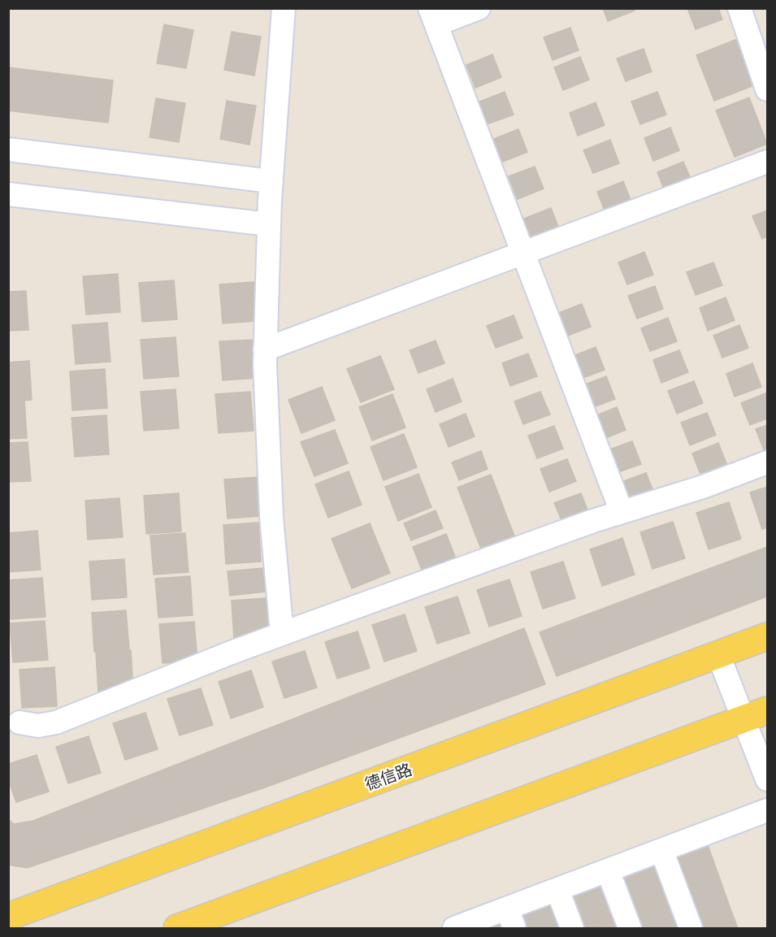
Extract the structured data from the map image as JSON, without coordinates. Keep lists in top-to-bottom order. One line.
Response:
{"streets":{"main road":["德信路"]}}
